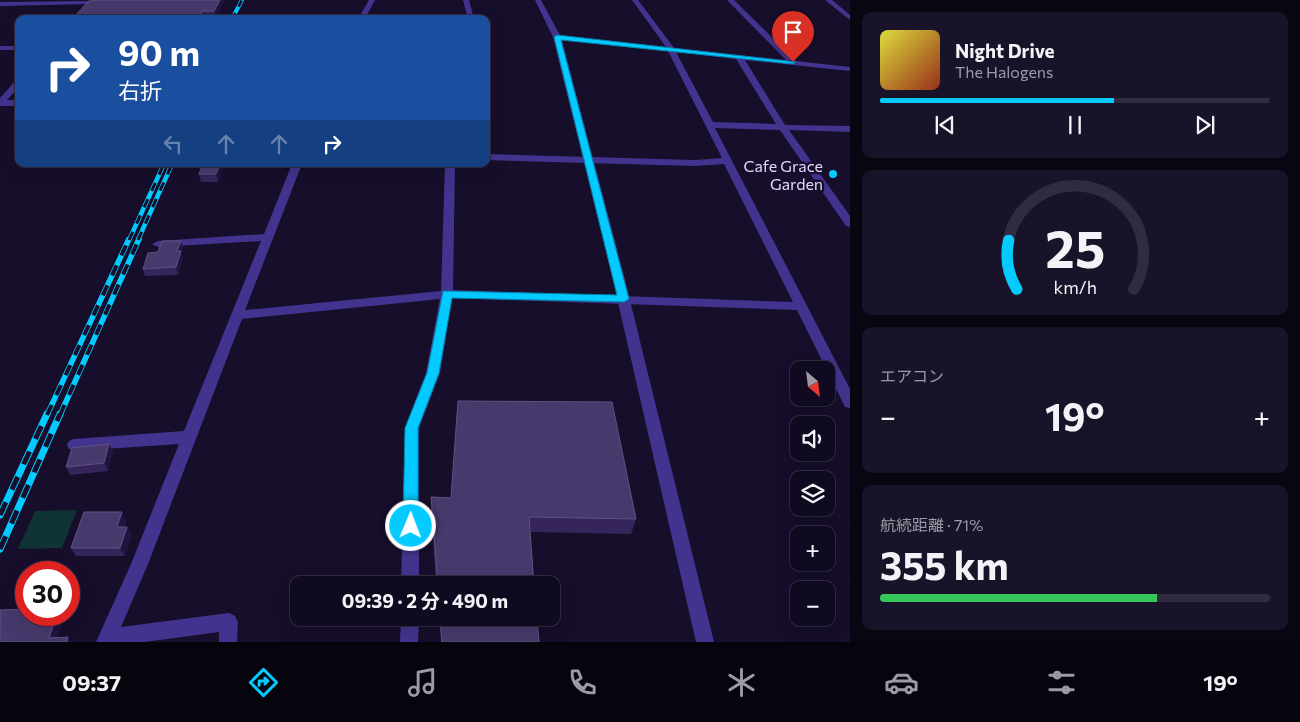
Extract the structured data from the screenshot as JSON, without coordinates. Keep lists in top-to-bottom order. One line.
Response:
{"places":["Cafe Grace Garden"],"north":"bottom right","page":{"turn":["90 m","右折"],"song":["Night Drive","The Halogens"],"tile":["エアコン",["航続距離 · 71%","355 km"]],"map_buttons":["+","−"],"heat":["−","19°","+"],"limit":"30","trip":"09:39 · 2 分 · 490 m","tabs":["09:37","19°"],"gauge":["25","km/h"]}}
